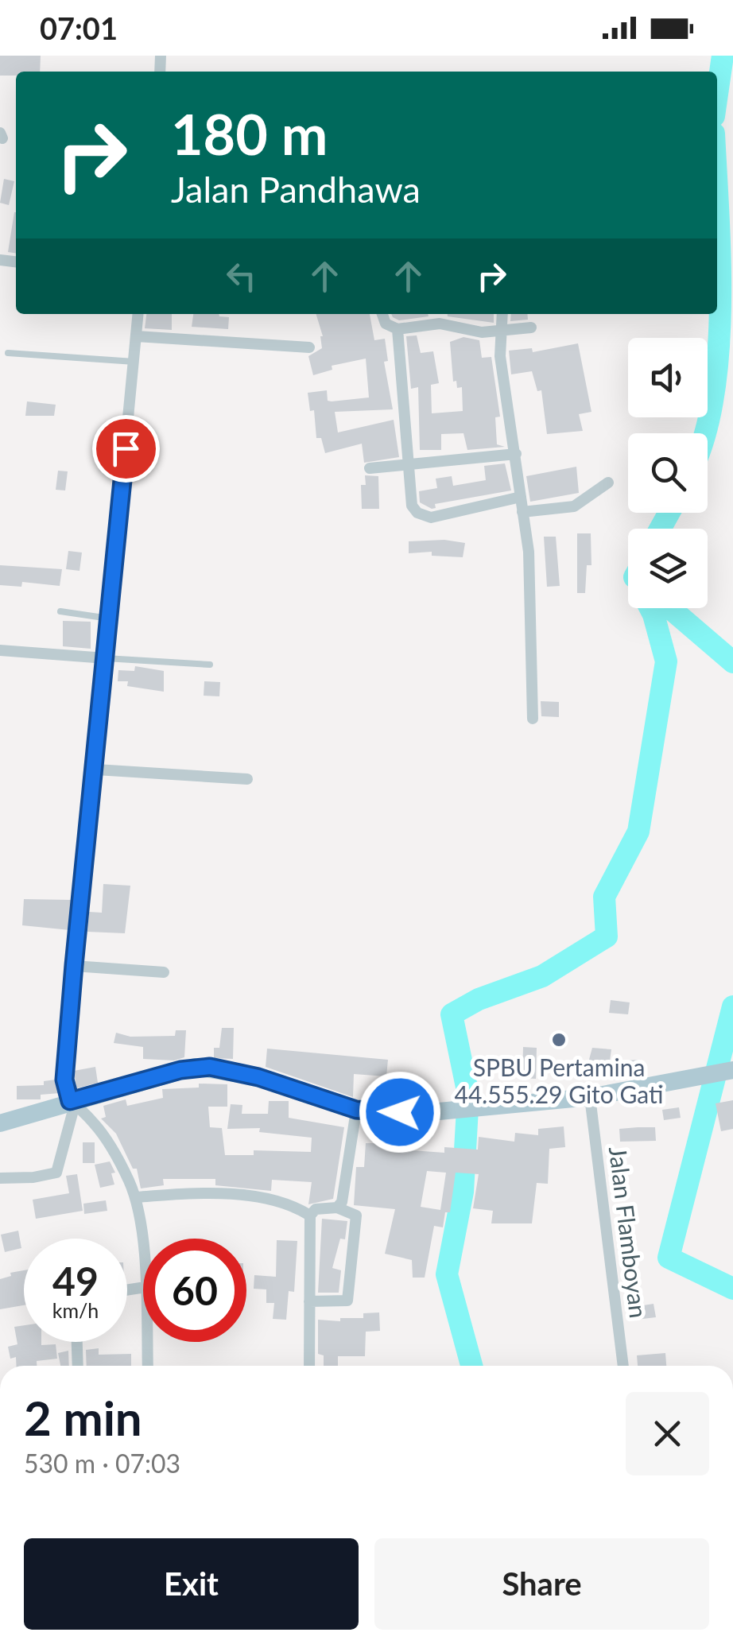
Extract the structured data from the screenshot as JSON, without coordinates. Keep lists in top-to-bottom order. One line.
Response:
{"streets":{"street":["Jalan Flamboyan"]},"places":["SPBU Pertamina 44.555.29 Gito Gati"],"page":{"status":"07:01","turn":["180 m","Jalan Pandhawa"],"speed":"49 km/h","limit":"60","heading":["2 min","530 m · 07:03"],"buttons":["Exit","Share"]}}
